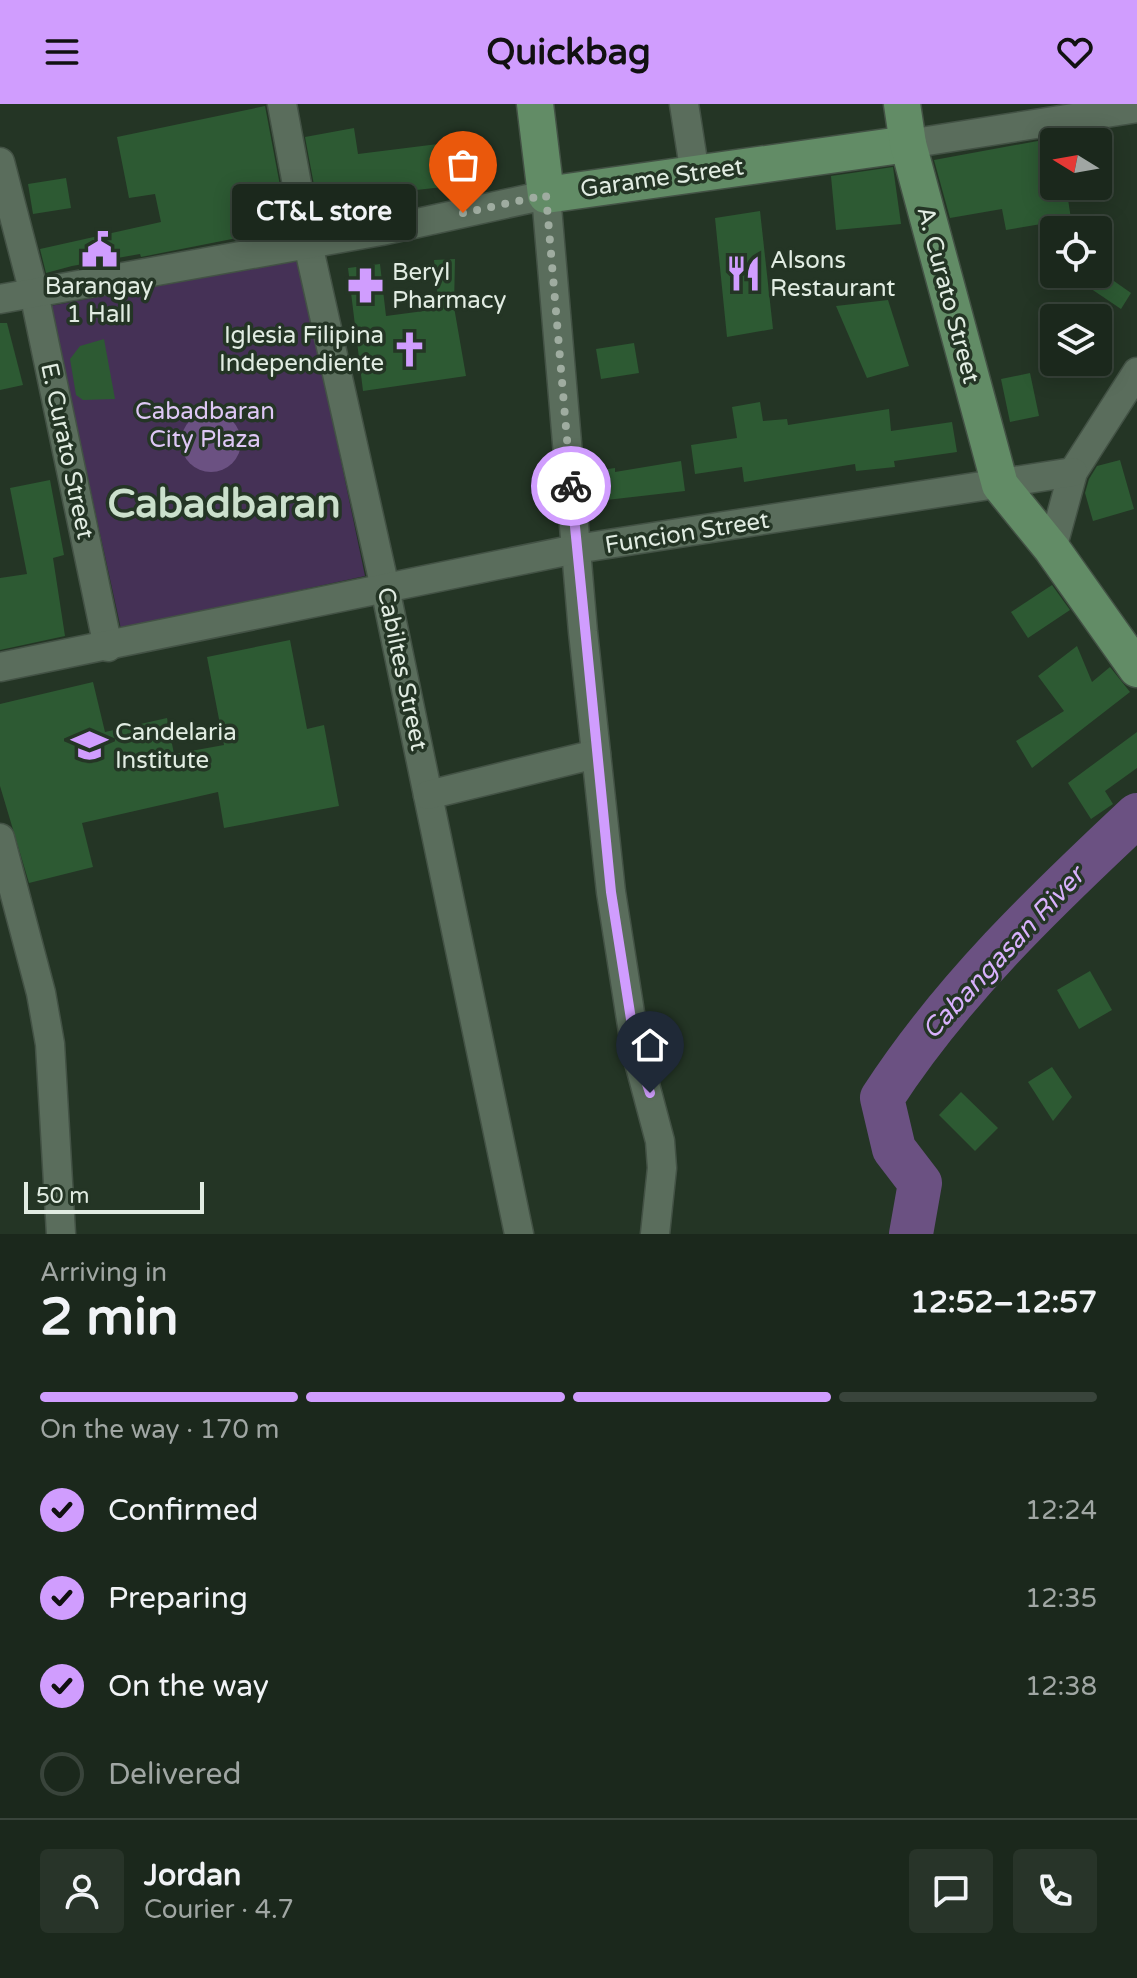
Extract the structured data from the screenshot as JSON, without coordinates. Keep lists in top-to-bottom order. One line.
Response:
{"streets":{"main road":["Garame Street","A. Curato Street"],"street":["E. Curato Street","Funcion Street","Cabiltes Street"]},"crossings":[["Garame Street","A. Curato Street"],["Garame Street","E. Curato Street"],["Garame Street","Cabiltes Street"],["A. Curato Street","Funcion Street"],["E. Curato Street","Funcion Street"],["Funcion Street","Cabiltes Street"]],"districts":["Cabadbaran"],"water":["Cabangasan River"],"parks":["Cabadbaran City Plaza"],"places":{"other":["CT&L store"],"public building":["Barangay 1 Hall"],"restaurant":["Alsons Restaurant"],"pharmacy":["Beryl Pharmacy"],"church":["Iglesia Filipina Independiente"],"school or university":["Candelaria Institute"]},"scale_bar":"50 m","north":"left","page":{"header":"Quickbag","bubble":"CT&L store","scale":"50 m","heading":["2 min","Arriving in","12:52–12:57"],"panel":["Jordan","Courier · 4.7"],"bar":"On the way · 170 m","list":[["Confirmed","12:24"],["Preparing","12:35"],["On the way","12:38"],"Delivered"]}}
